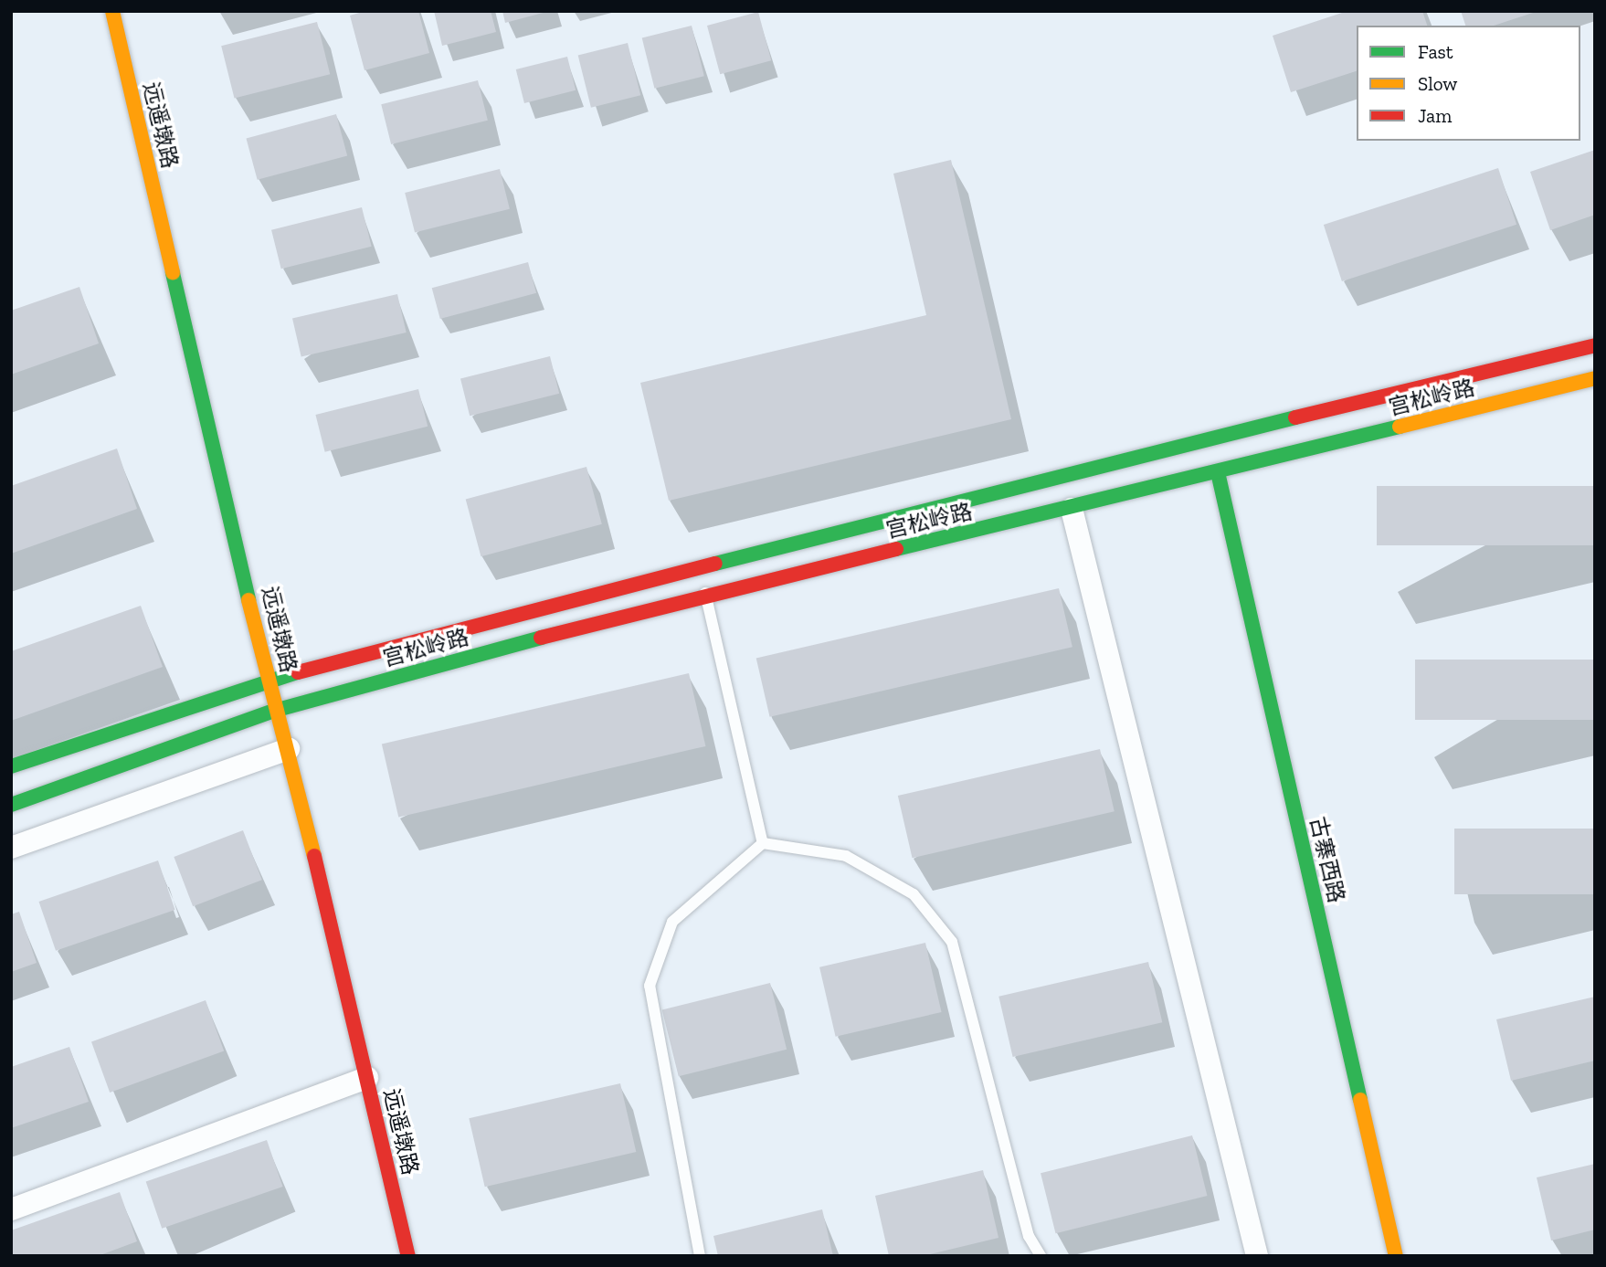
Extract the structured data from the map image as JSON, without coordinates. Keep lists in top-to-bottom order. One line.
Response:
{"streets":{"main road":["远遥墩路","宫松岭路","古寨西路"]},"crossings":[["远遥墩路","宫松岭路"],["宫松岭路","古寨西路"]],"legend":["Fast","Slow","Jam"]}
